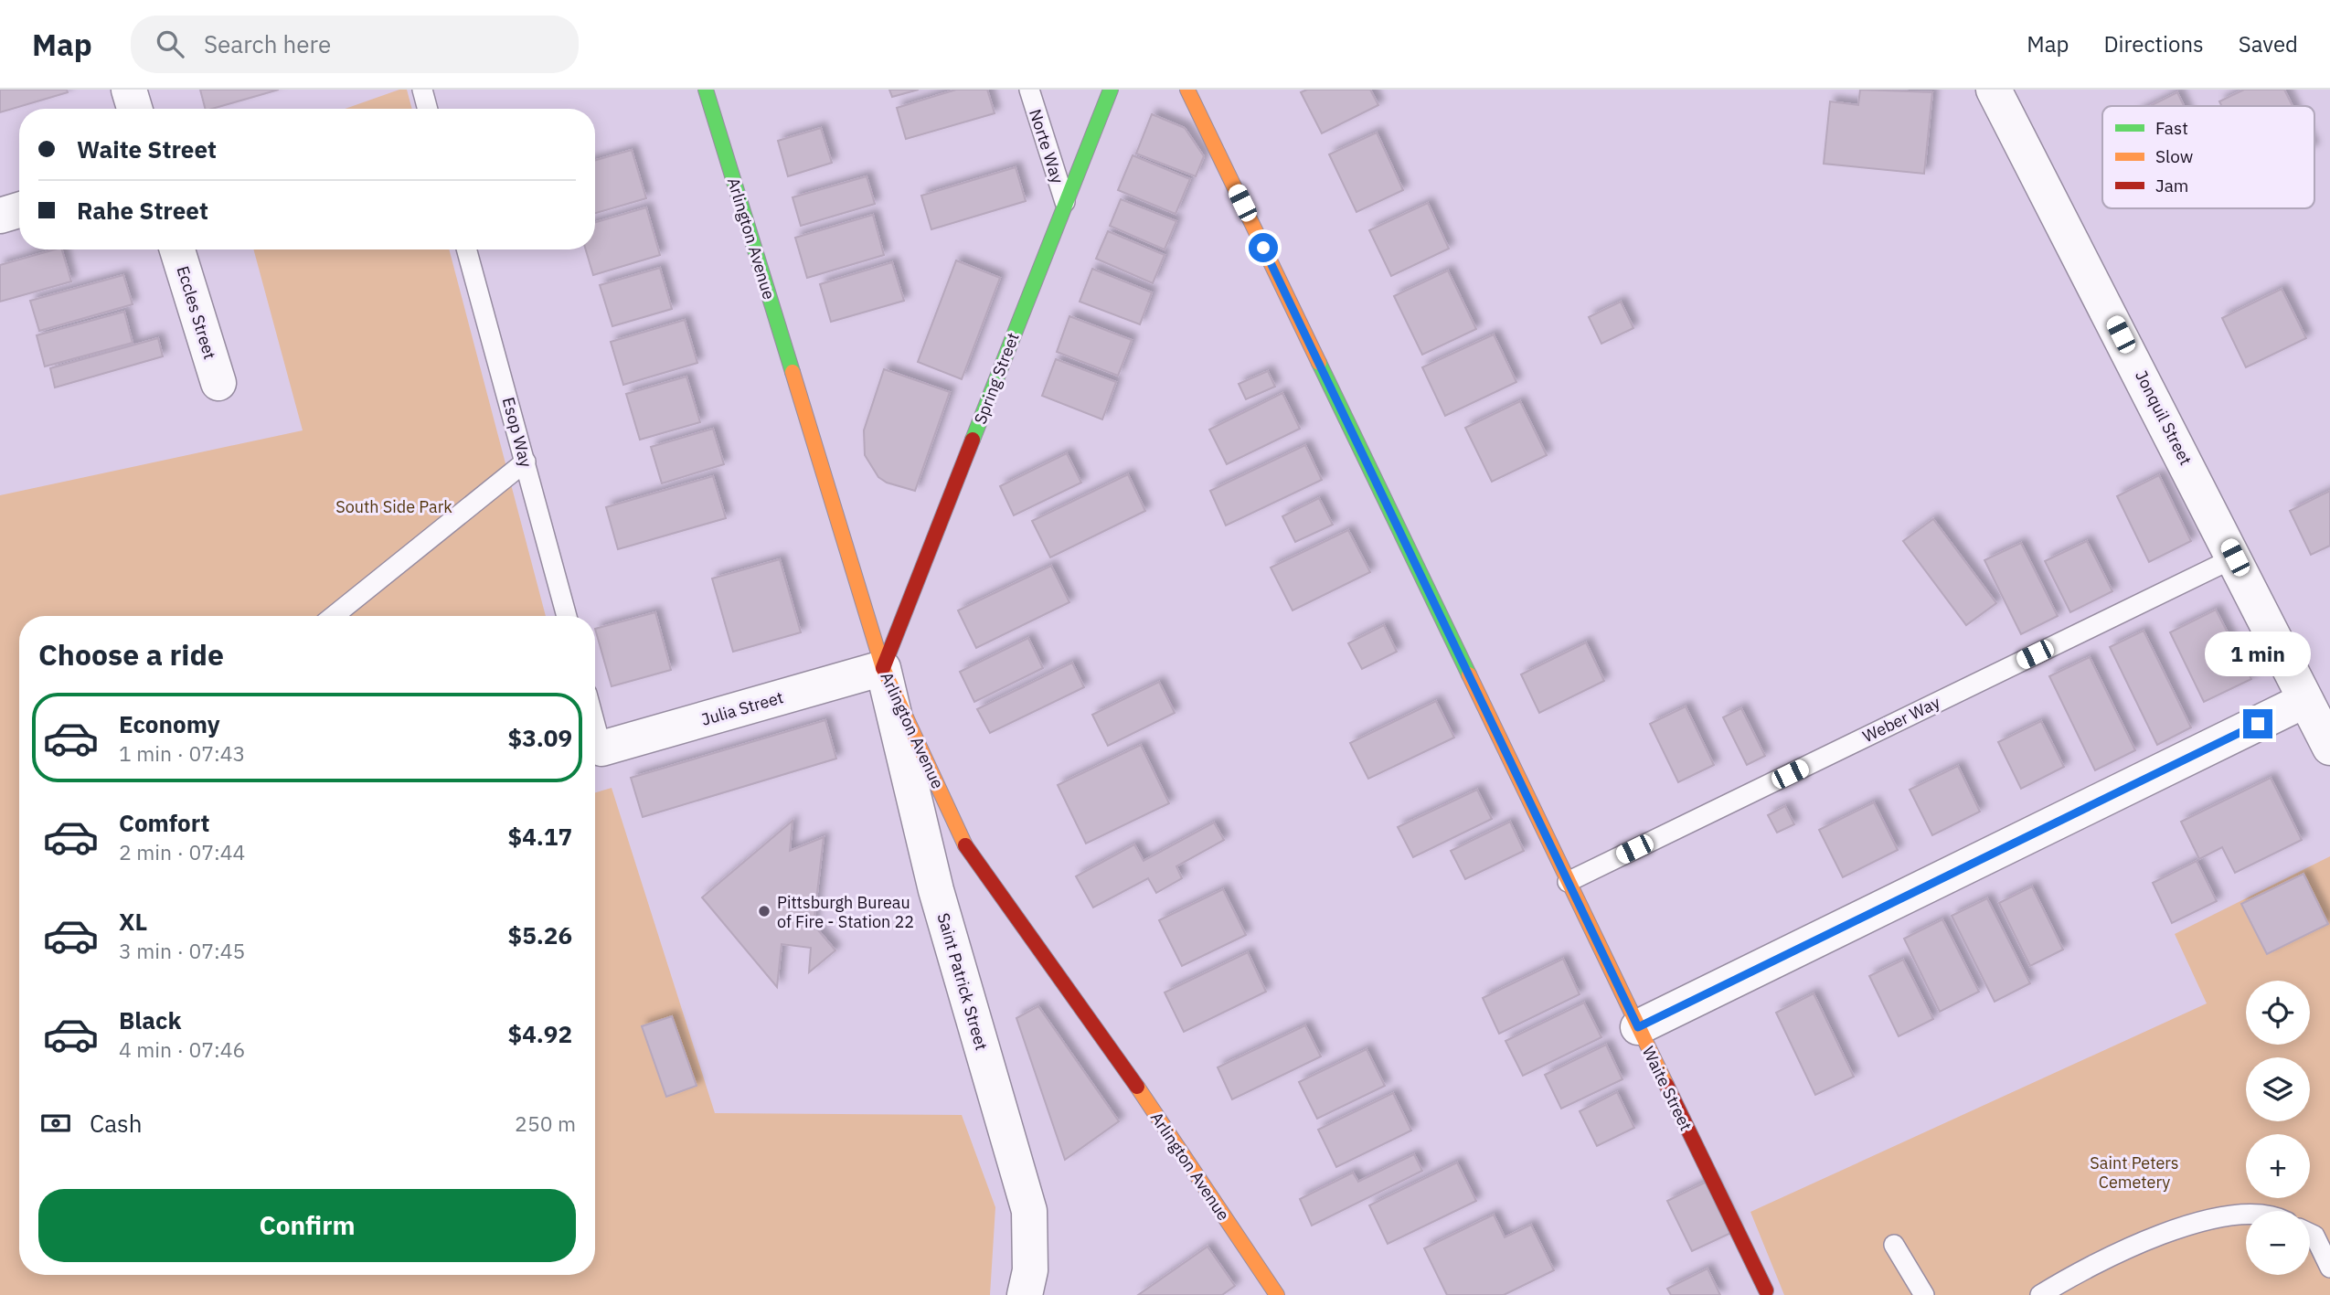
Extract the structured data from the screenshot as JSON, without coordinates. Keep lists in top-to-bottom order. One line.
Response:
{"streets":{"street":["Arlington Avenue","Eccles Street","Spring Street","Jonquil Street","Julia Street","Saint Patrick Street","Waite Street"],"lane":["Norte Way","Esop Way","Weber Way"]},"crossings":[["Norte Way","Spring Street"],["Arlington Avenue","Spring Street"],["Arlington Avenue","Julia Street"],["Arlington Avenue","Saint Patrick Street"],["Spring Street","Julia Street"],["Spring Street","Saint Patrick Street"],["Jonquil Street","Weber Way"],["Julia Street","Saint Patrick Street"],["Weber Way","Waite Street"]],"parks":["South Side Park","Saint Peters Cemetery"],"places":["Pittsburgh Bureau of Fire - Station 22"],"legend":["Fast","Slow","Jam"],"page":{"header":"Map","search":"Search here","nav":["Map","Directions","Saved"],"banner":["Waite Street","Rahe Street"],"heading":"Choose a ride","bubble":"1 min","list":[{"name":"Economy","note":"1 min · 07:43","value":"$3.09"},{"name":"Comfort","note":"2 min · 07:44","value":"$4.17"},{"name":"XL","note":"3 min · 07:45","value":"$5.26"},{"name":"Black","note":"4 min · 07:46","value":"$4.92"}],"map_buttons":["+","−"],"pay":["Cash","250 m"],"buttons":"Confirm"}}
